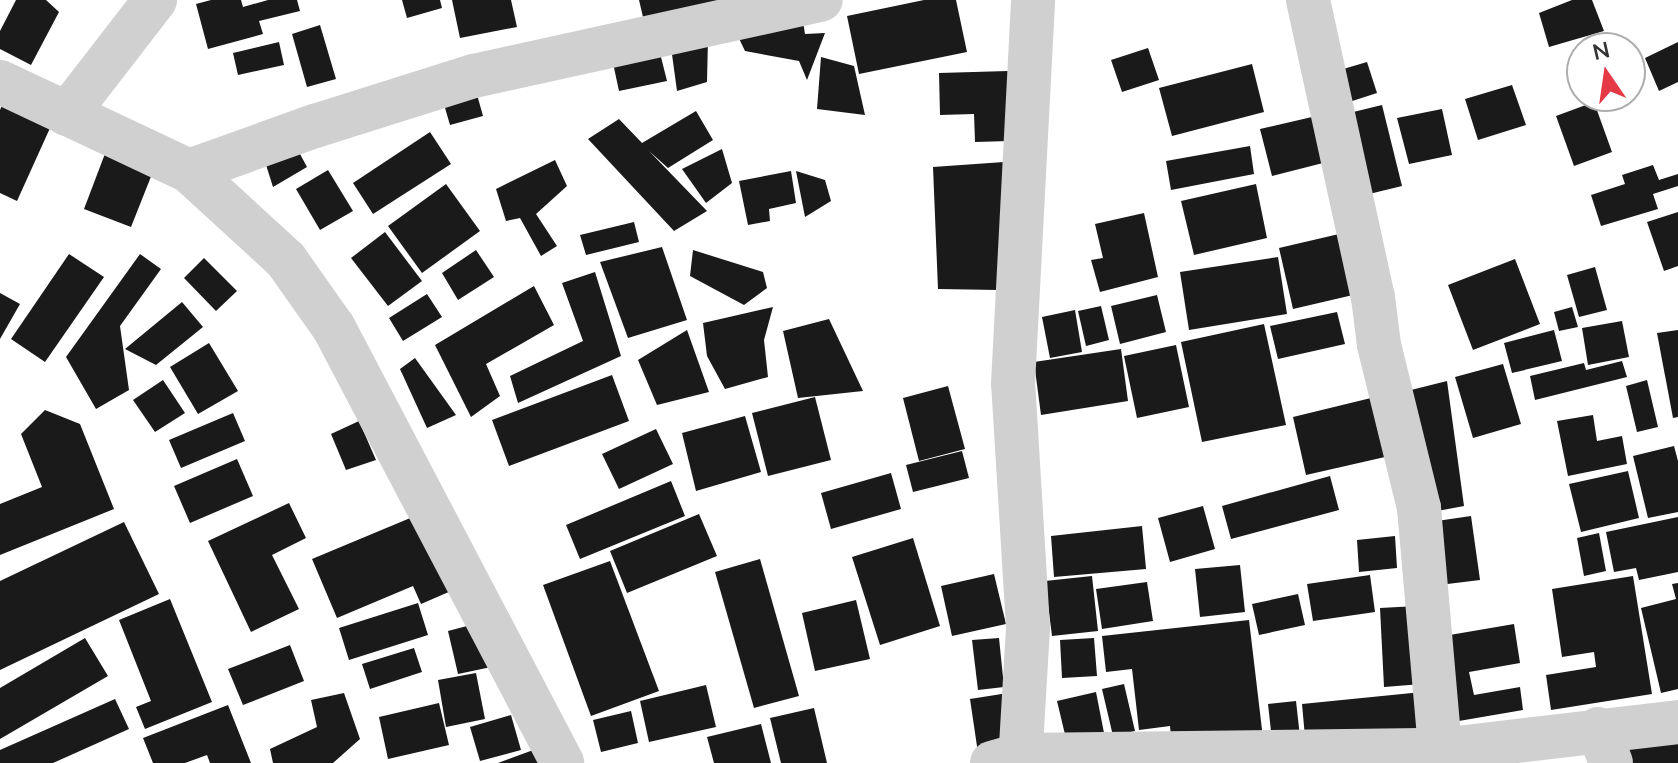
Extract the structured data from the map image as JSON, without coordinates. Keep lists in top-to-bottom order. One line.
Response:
{"north":"top"}
